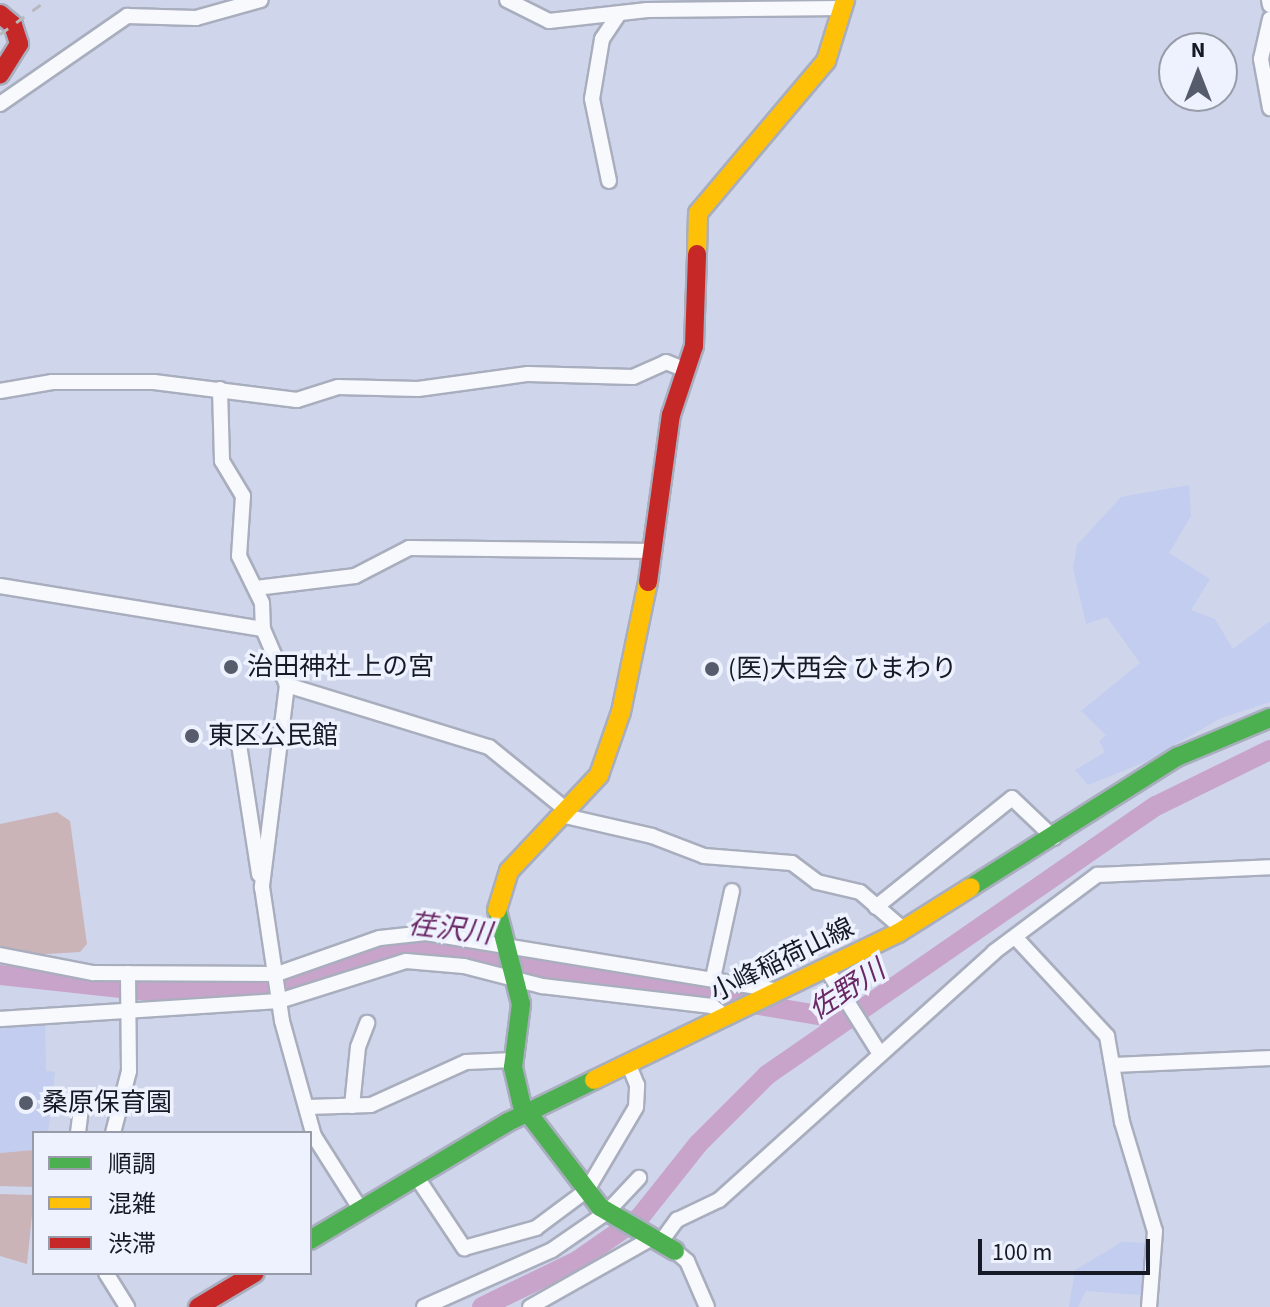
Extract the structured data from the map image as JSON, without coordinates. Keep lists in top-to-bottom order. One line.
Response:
{"streets":{"street":["小峰稲荷山線"]},"water":["荏沢川","佐野川"],"places":["治田神社 上の宮","(医)大西会 ひまわり","東区公民館","桑原保育園"],"legend":["順調","混雑","渋滞"],"scale_bar":"100 m","north":"top"}
